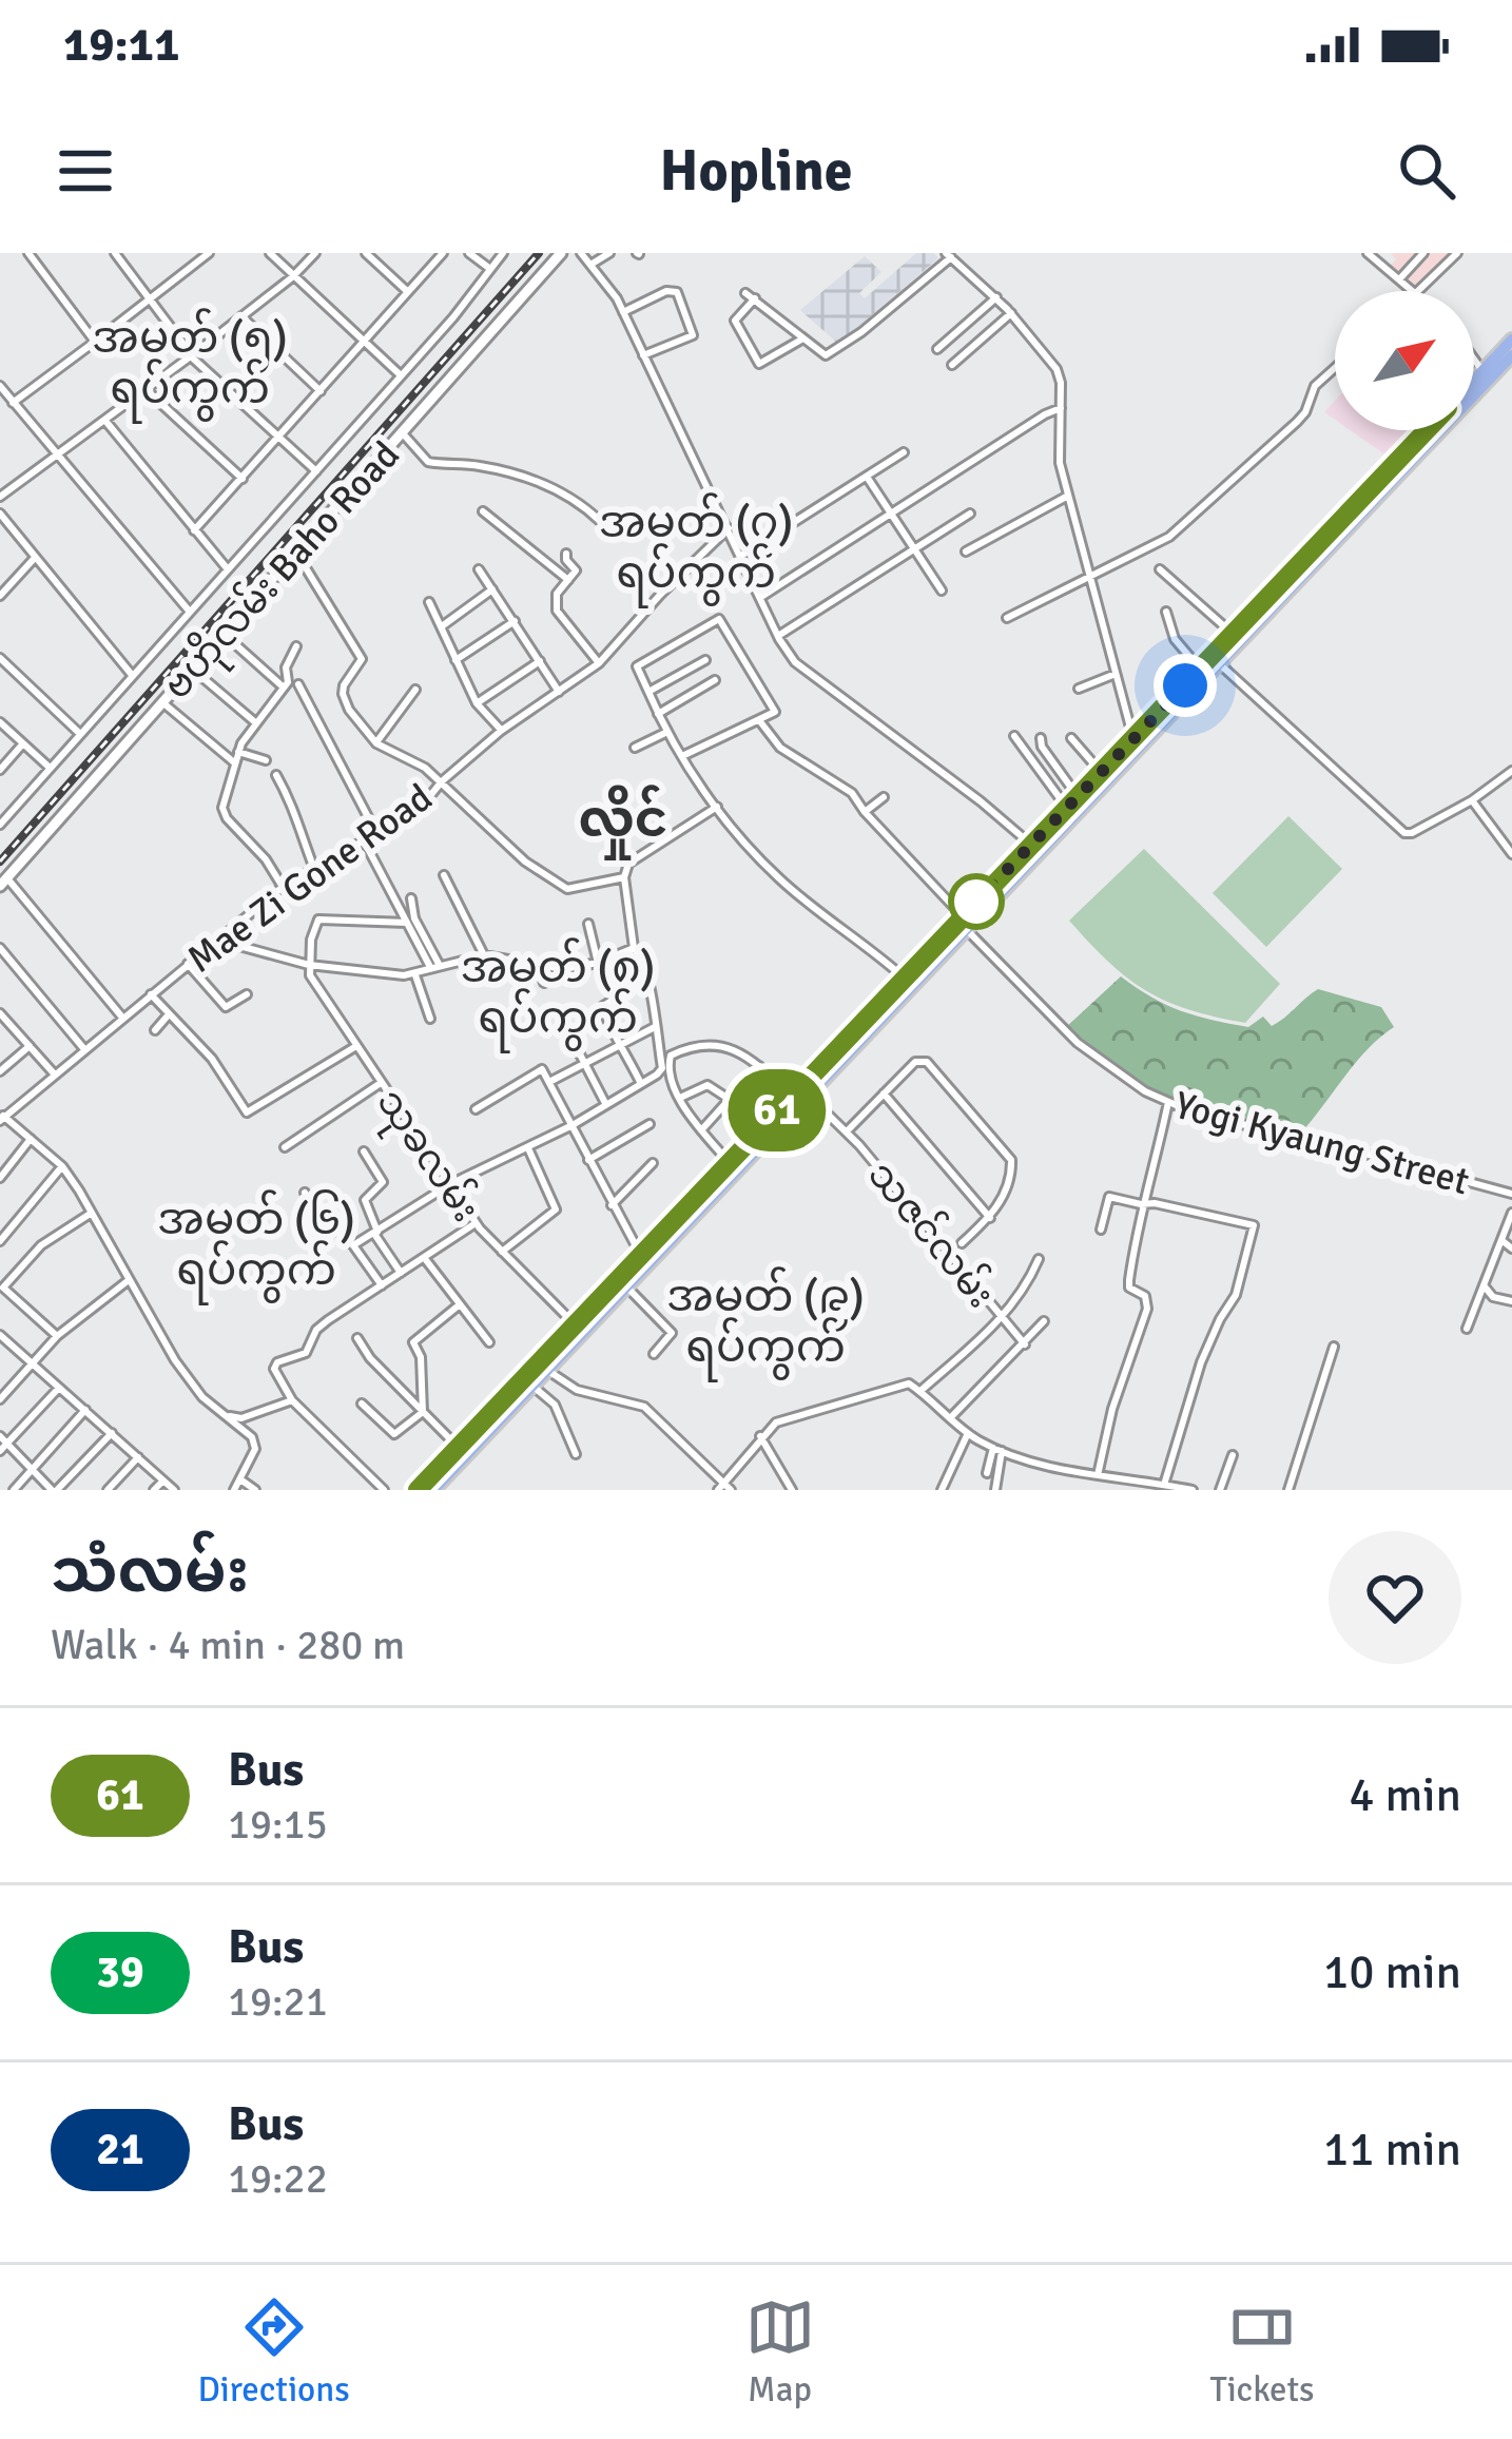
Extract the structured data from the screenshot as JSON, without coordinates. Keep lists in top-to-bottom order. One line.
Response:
{"streets":{"main road":["ဗဟိုလမ်း Baho Road"],"street":["Mae Zi Gone Road","Yogi Kyaung Street","သုခလမ်း","သဇင်လမ်း"]},"districts":["အမှတ် (၅) ရပ်ကွက်","အမှတ် (၇) ရပ်ကွက်","လှိုင်","အမှတ် (၈) ရပ်ကွက်","အမှတ် (၆) ရပ်ကွက်","အမှတ် (၉) ရပ်ကွက်"],"lines":["bus line 61"],"north":"top right","page":{"status":"19:11","header":"Hopline","on_map":"61","heading":["သံလမ်း","Walk · 4 min · 280 m"],"list":[{"mark":"61","name":"Bus","note":"19:15","value":"4 min"},{"mark":"39","name":"Bus","note":"19:21","value":"10 min"},{"mark":"21","name":"Bus","note":"19:22","value":"11 min"}],"tabs":["Directions","Map","Tickets"]}}
